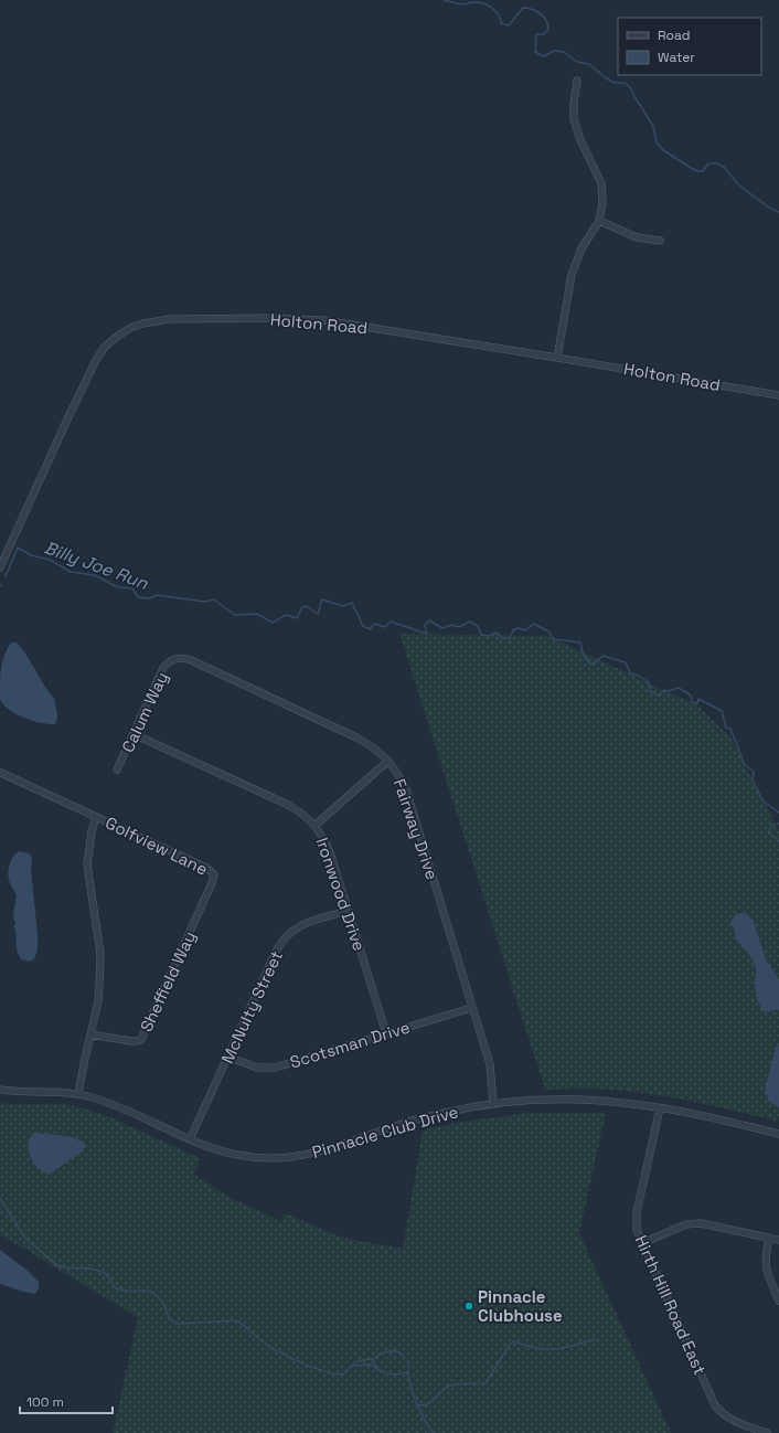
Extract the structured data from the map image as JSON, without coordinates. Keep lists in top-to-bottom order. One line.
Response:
{"streets":{"street":["Holton Road","Calum Way","Fairway Drive","Golfview Lane","Ironwood Drive","Sheffield Way","McNulty Street","Scotsman Drive","Pinnacle Club Drive","Hirth Hill Road East"]},"crossings":[["Calum Way","Fairway Drive"],["Calum Way","Ironwood Drive"],["Fairway Drive","Scotsman Drive"],["Fairway Drive","Pinnacle Club Drive"],["Golfview Lane","Sheffield Way"],["Ironwood Drive","McNulty Street"],["Ironwood Drive","Scotsman Drive"],["McNulty Street","Scotsman Drive"],["McNulty Street","Pinnacle Club Drive"],["Pinnacle Club Drive","Hirth Hill Road East"]],"water":["Billy Joe Run"],"places":["Pinnacle Clubhouse"],"legend":["Road","Water"],"scale_bar":"100 m"}
